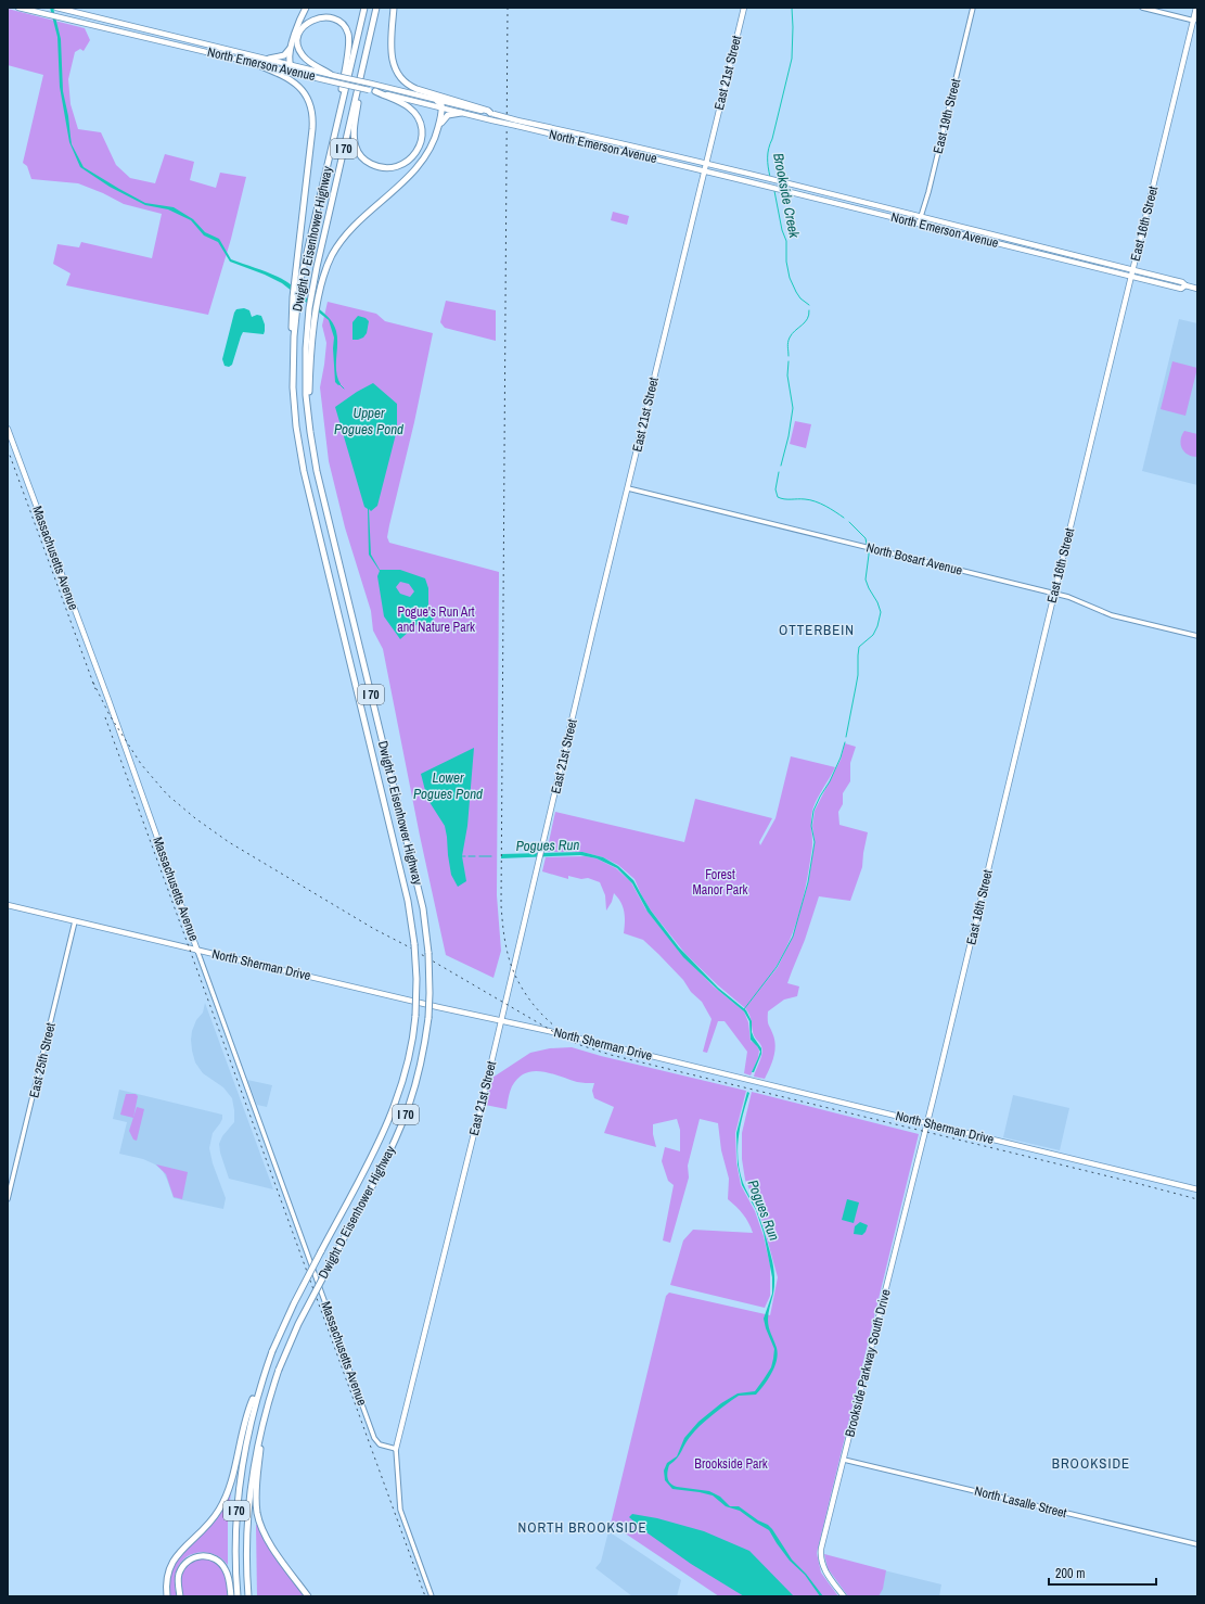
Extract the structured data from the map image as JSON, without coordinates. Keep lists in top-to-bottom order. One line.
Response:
{"streets":{"highway":["I 70","Dwight D Eisenhower Highway"],"main road":["North Emerson Avenue","East 21st Street","East 16th Street","Massachusetts Avenue","North Sherman Drive","Brookside Parkway South Drive"],"street":["East 19th Street","North Bosart Avenue","East 25th Street","North Lasalle Street"]},"crossings":[["North Emerson Avenue","East 21st Street"],["North Emerson Avenue","East 19th Street"],["North Emerson Avenue","East 16th Street"],["East 21st Street","Massachusetts Avenue"],["East 21st Street","North Bosart Avenue"],["East 21st Street","North Sherman Drive"],["I 70","Dwight D Eisenhower Highway"],["East 16th Street","North Bosart Avenue"],["East 16th Street","North Sherman Drive"],["East 16th Street","Brookside Parkway South Drive"],["Massachusetts Avenue","North Sherman Drive"],["North Sherman Drive","East 25th Street"],["North Sherman Drive","Brookside Parkway South Drive"],["Brookside Parkway South Drive","North Lasalle Street"]],"districts":["OTTERBEIN","BROOKSIDE","NORTH BROOKSIDE"],"water":["Brookside Creek","Upper Pogues Pond","Lower Pogues Pond","Pogues Run"],"parks":["Pogue's Run Art and Nature Park","Forest Manor Park","Brookside Park"],"scale_bar":"200 m"}
